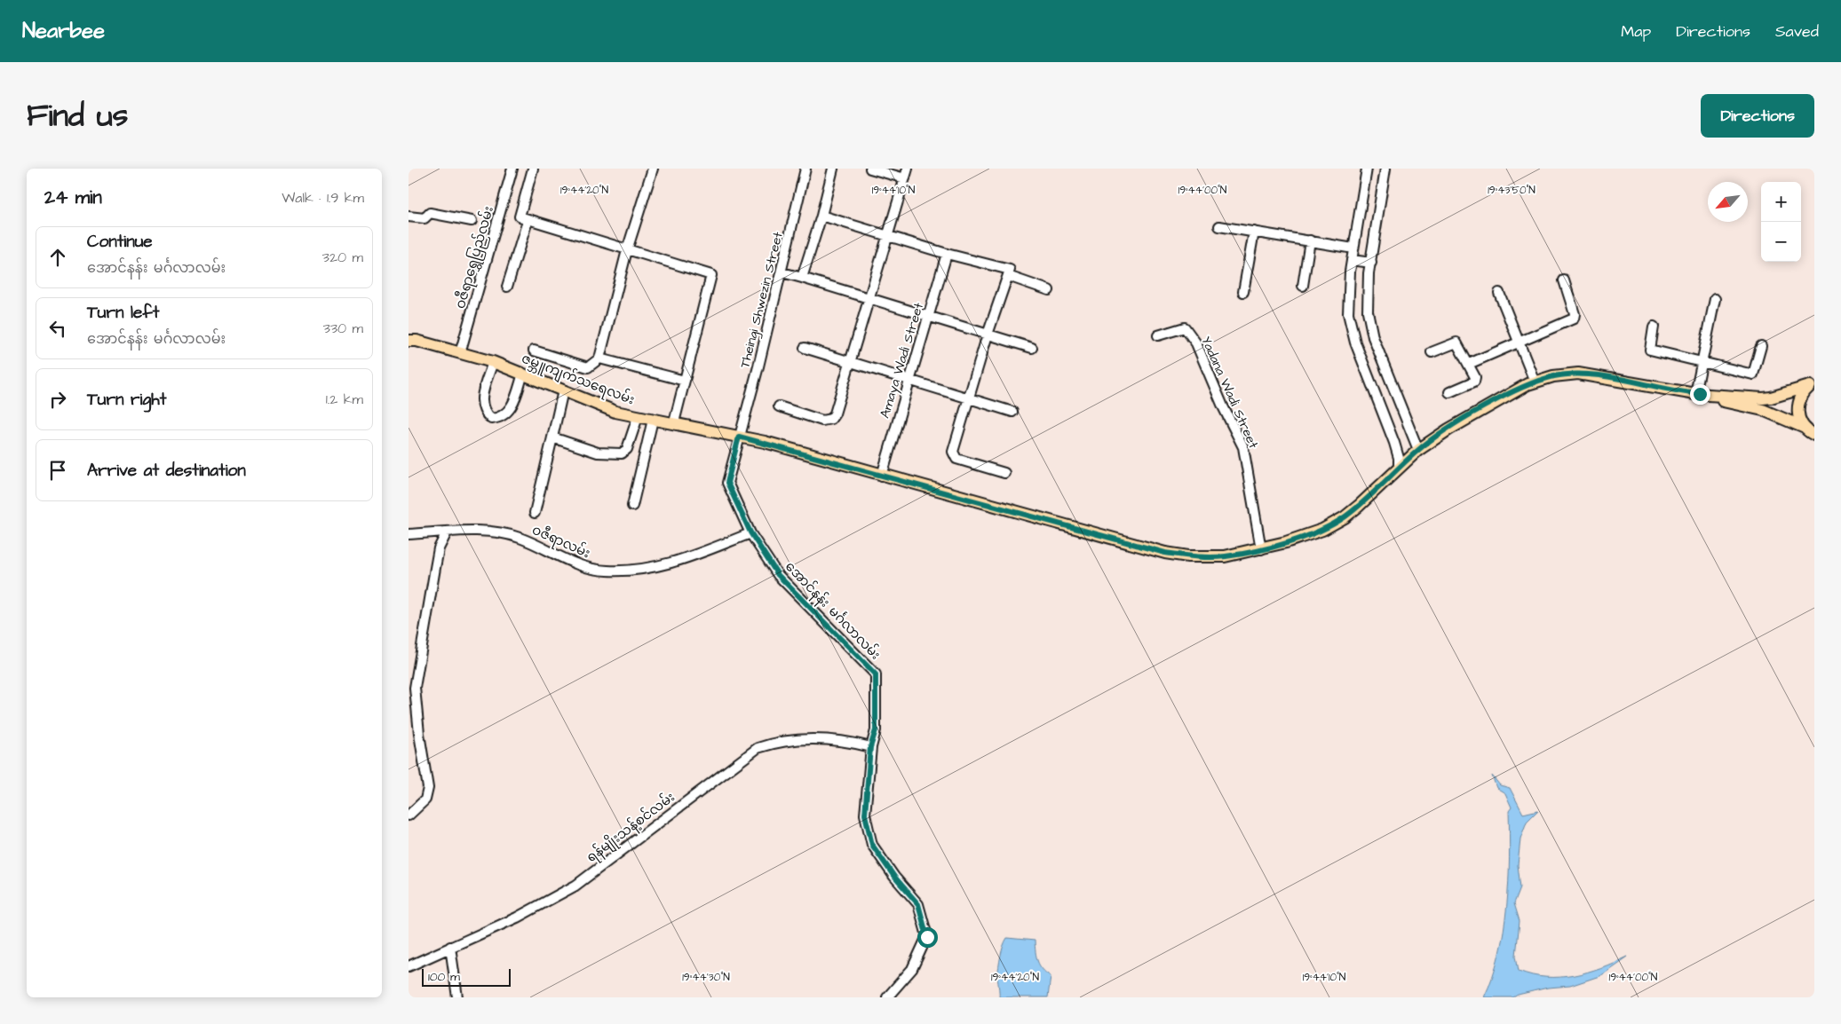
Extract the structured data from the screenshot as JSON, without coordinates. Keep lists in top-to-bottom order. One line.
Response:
{"streets":{"main road":["ဇမ္ဘူကျက်သရေလမ်း"],"street":["ဝဇီရာရွှေပြည်လမ်း","Theingi Shwezin Street","Amaya Wadi Street","Yadana Wadi Street","ဝဇီရာလမ်း","အောင်နန်း မင်္ဂလာလမ်း","ရန်မျိုးသန့်စင်လမ်း"]},"crossings":[["ဝဇီရာရွှေပြည်လမ်း","ဇမ္ဘူကျက်သရေလမ်း"],["Theingi Shwezin Street","ဇမ္ဘူကျက်သရေလမ်း"],["Theingi Shwezin Street","အောင်နန်း မင်္ဂလာလမ်း"],["Amaya Wadi Street","ဇမ္ဘူကျက်သရေလမ်း"],["ဇမ္ဘူကျက်သရေလမ်း","Yadana Wadi Street"],["ဇမ္ဘူကျက်သရေလမ်း","အောင်နန်း မင်္ဂလာလမ်း"],["ဝဇီရာလမ်း","အောင်နန်း မင်္ဂလာလမ်း"],["အောင်နန်း မင်္ဂလာလမ်း","ရန်မျိုးသန့်စင်လမ်း"]],"scale_bar":"100 m","north":"bottom left","page":{"header":"Nearbee","nav":["Map","Directions","Saved"],"title":"Find us","buttons":"Directions","heading":["24 min","Walk · 1.9 km"],"map_buttons":["+","−"],"list":[["Continue","အောင်နန်း မင်္ဂလာလမ်း","320 m"],["Turn left","အောင်နန်း မင်္ဂလာလမ်း","330 m"],["Turn right","1.2 km"],"Arrive at destination"],"scale":"100 m"},"coordinates":["19°44'20\"N","19°44'10\"N","19°44'00\"N","19°43'50\"N","19°44'30\"N"]}
